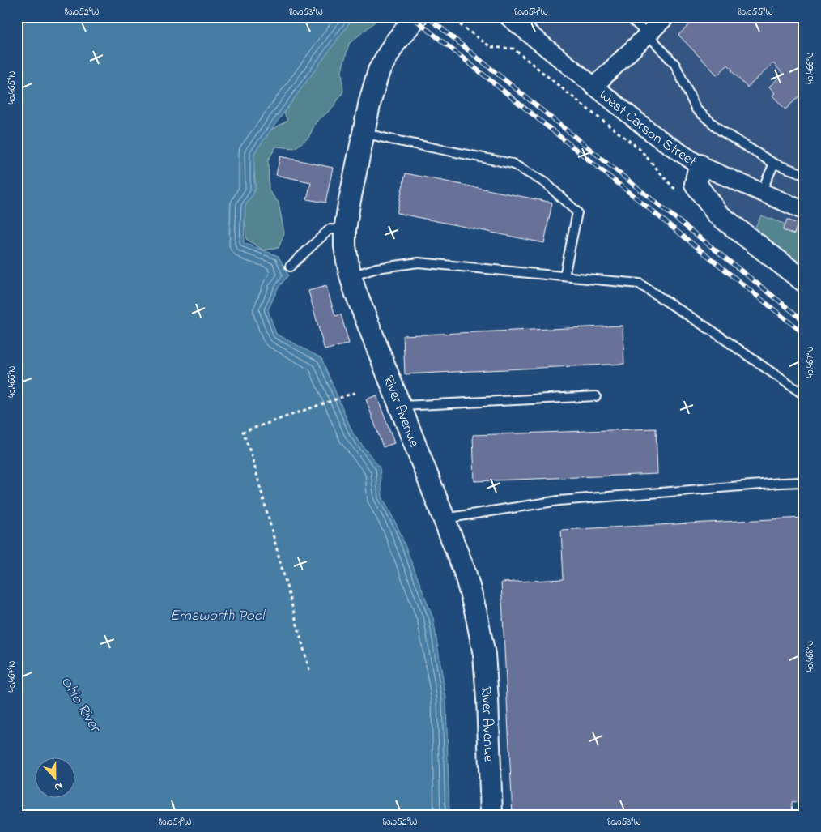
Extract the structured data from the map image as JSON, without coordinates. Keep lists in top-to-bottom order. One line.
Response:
{"streets":{"street":["West Carson Street","River Avenue"]},"water":["Emsworth Pool","Ohio River"],"north":"bottom","coordinates":["80.052°W","80.053°W","80.054°W","80.055°W","40.466°N","40.465°N","40.467°N","40.468°N","80.051°W"]}
